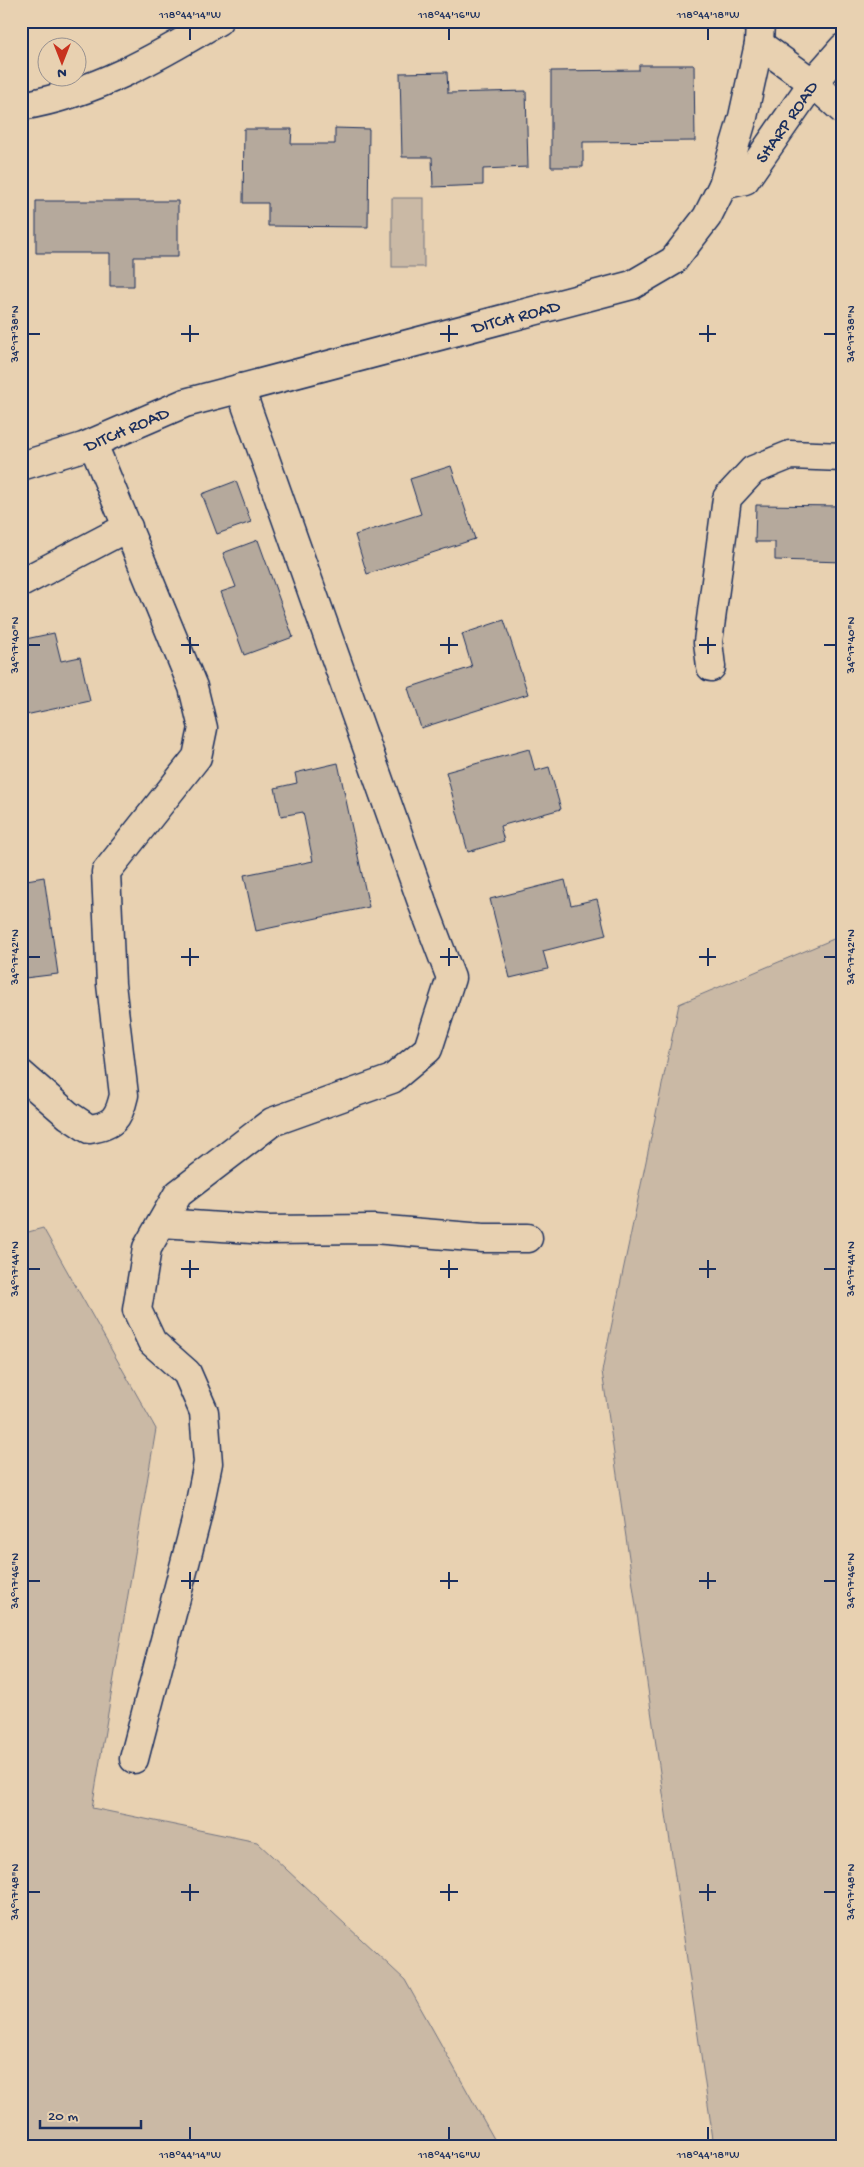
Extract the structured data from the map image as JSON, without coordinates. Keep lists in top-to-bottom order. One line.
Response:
{"streets":{"street":["SHARP ROAD","DITCH ROAD"]},"crossings":[["SHARP ROAD","DITCH ROAD"]],"scale_bar":"20 m","north":"bottom","coordinates":["118°44'14\"W","118°44'16\"W","118°44'18\"W","34°17'38\"N","34°17'40\"N","34°17'42\"N","34°17'44\"N","34°17'46\"N","34°17'48\"N"]}
